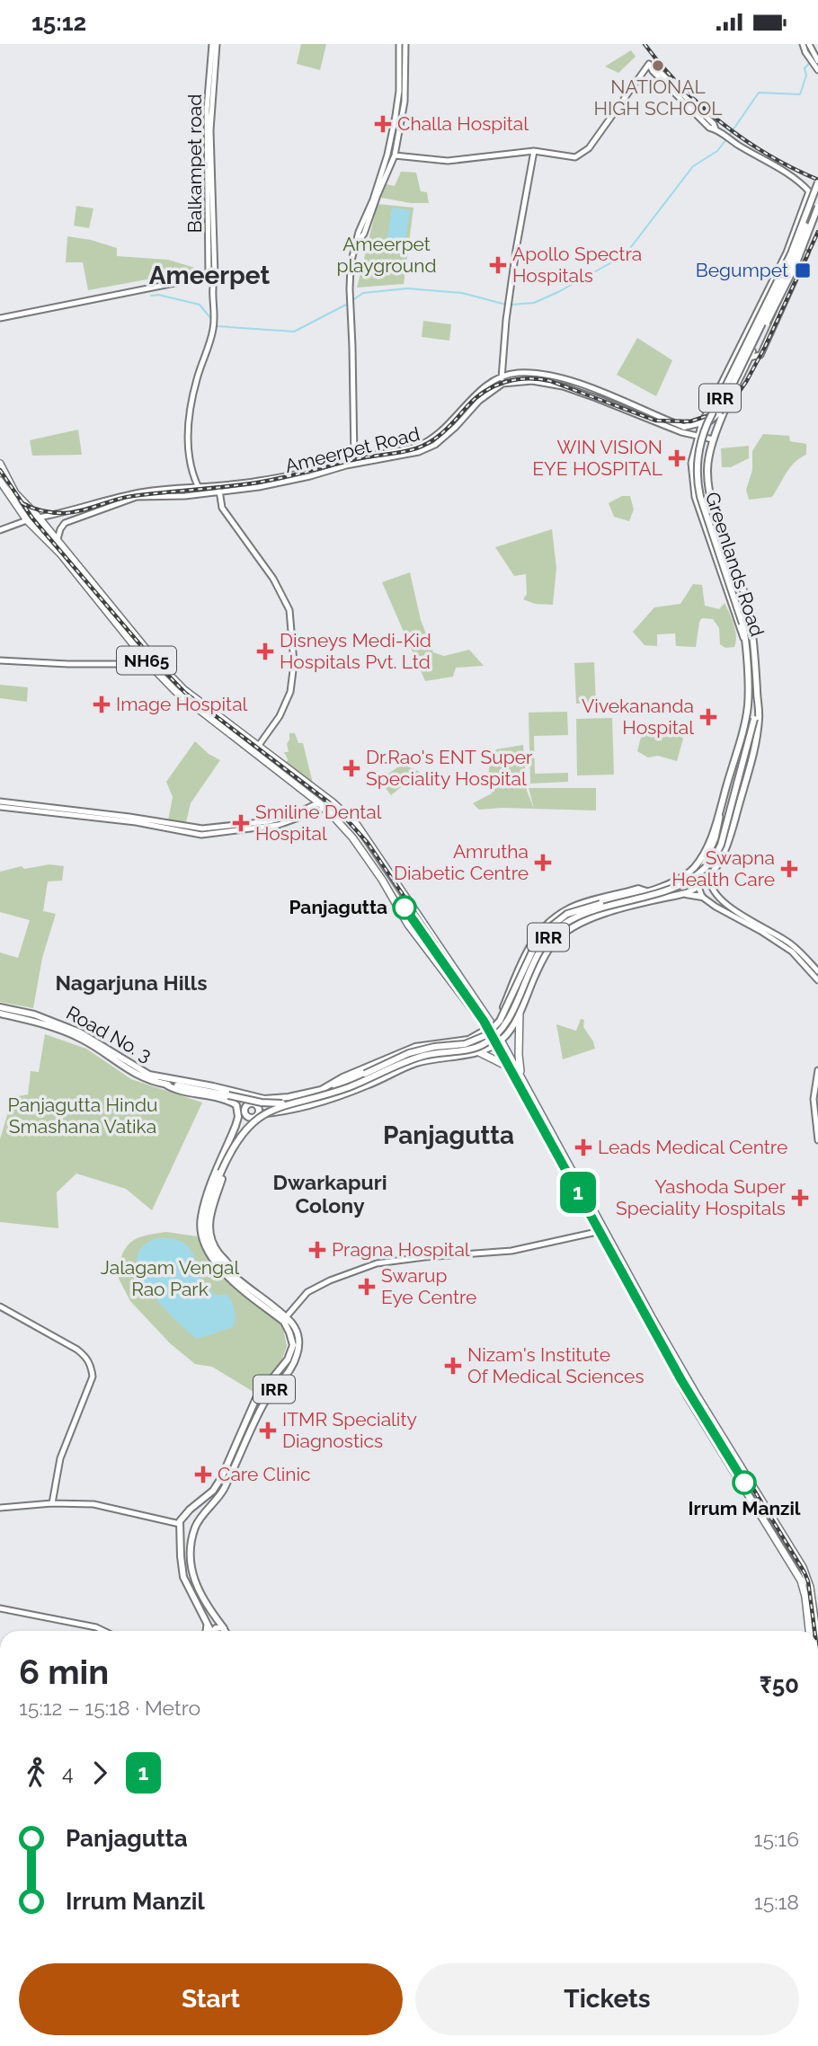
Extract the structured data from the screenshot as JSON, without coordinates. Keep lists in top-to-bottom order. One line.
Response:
{"streets":{"highway":["NH65"],"main road":["IRR","Greenlands Road","Road No. 3"],"street":["Balkampet road","Ameerpet Road"]},"crossings":[["Balkampet road","Ameerpet Road"],["IRR","Greenlands Road"],["IRR","NH65"],["IRR","Road No. 3"],["Ameerpet Road","NH65"],["Greenlands Road","NH65"]],"districts":["Ameerpet","Nagarjuna Hills","Panjagutta","Dwarkapuri Colony"],"parks":["Ameerpet playground","Panjagutta Hindu Smashana Vatika","Jalagam Vengal Rao Park"],"places":{"other":["NATIONAL HIGH SCHOOL","Panjagutta","Irrum Manzil"],"health":["Challa Hospital","Apollo Spectra Hospitals","WIN VISION EYE HOSPITAL","Disneys Medi-Kid Hospitals Pvt. Ltd","Image Hospital","Vivekananda Hospital","Dr.Rao's ENT Super Speciality Hospital","Smiline Dental Hospital","Amrutha Diabetic Centre","Swapna Health Care","Leads Medical Centre","Yashoda Super Speciality Hospitals","Pragna Hospital","Swarup Eye Centre","Nizam's Institute Of Medical Sciences","ITMR Speciality Diagnostics","Care Clinic"],"transit":["Begumpet"]},"lines":["metro line 1"],"page":{"status":"15:12","on_map":"1","heading":["6 min","15:12 – 15:18 · Metro","₹50"],"legs":["4","1"],"list":[{"name":"Panjagutta","value":"15:16"},{"name":"Irrum Manzil","value":"15:18"}],"buttons":["Start","Tickets"]}}
